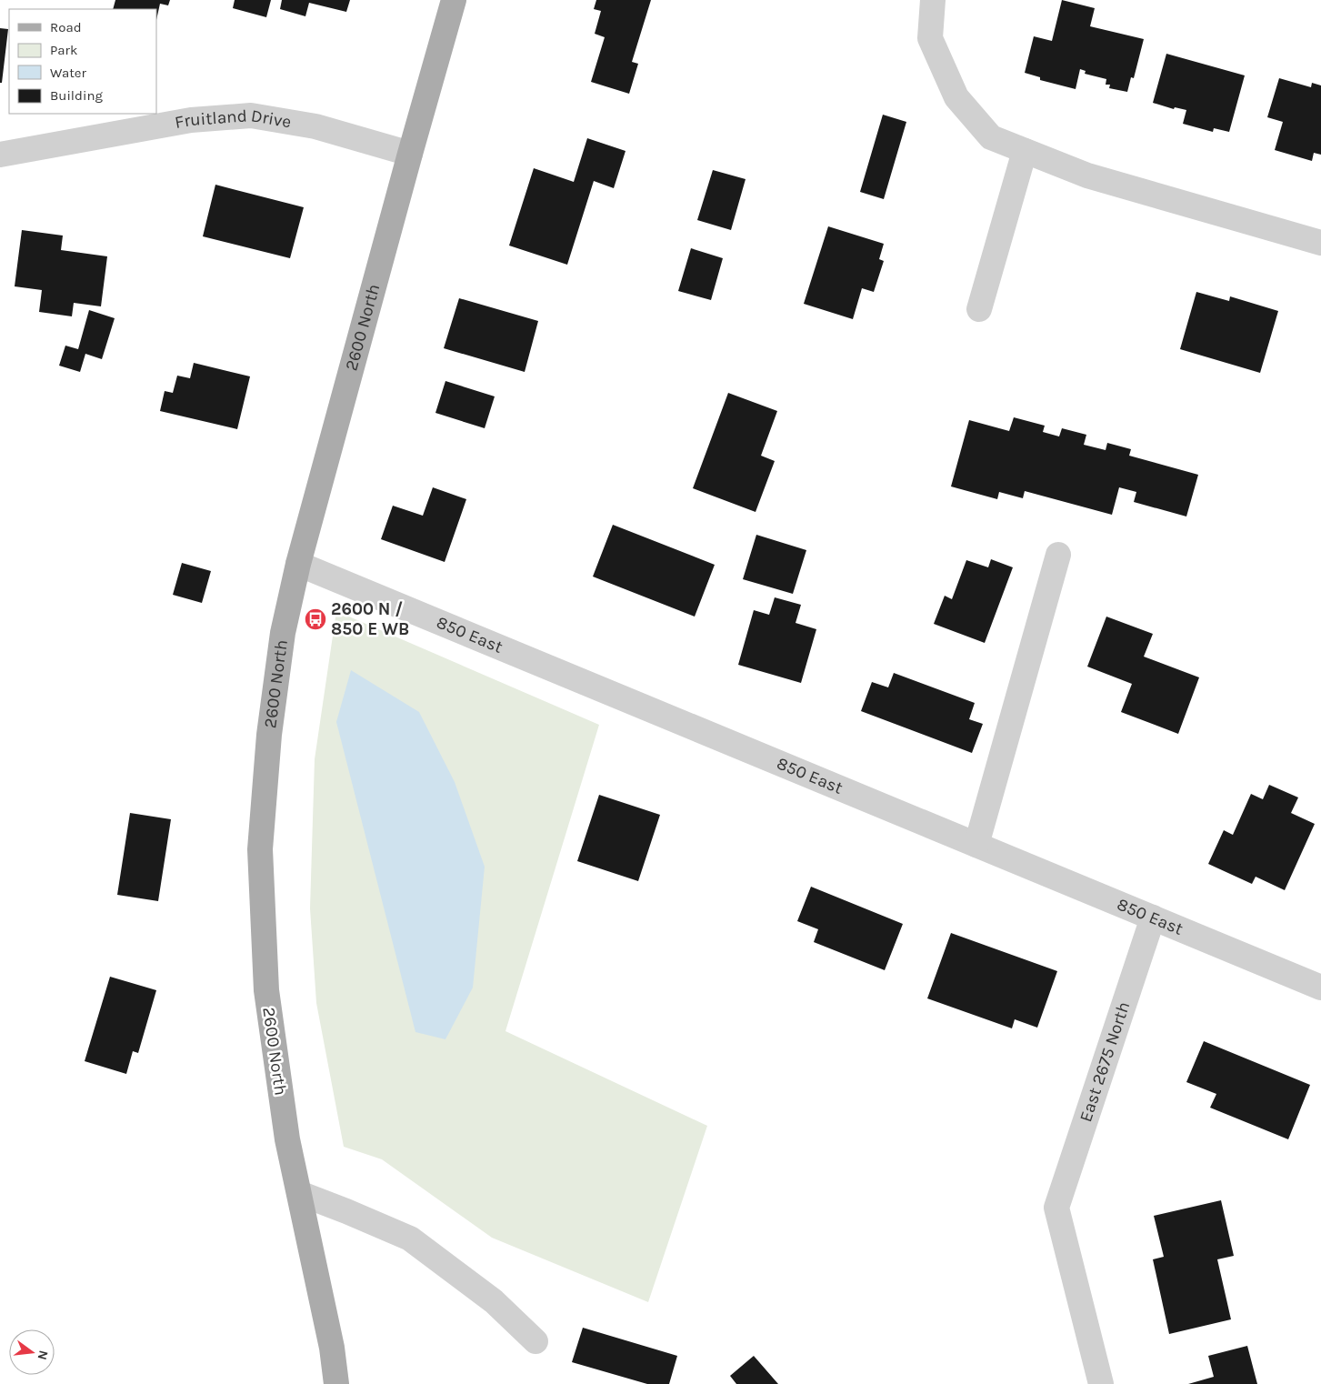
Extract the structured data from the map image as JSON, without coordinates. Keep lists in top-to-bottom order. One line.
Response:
{"streets":{"main road":["2600 North"],"street":["Fruitland Drive","850 East","East 2675 North"]},"crossings":[["Fruitland Drive","2600 North"],["2600 North","850 East"],["850 East","East 2675 North"]],"places":{"bus stop":["2600 N / 850 E WB"]},"legend":["Road","Park","Water","Building"],"north":"right"}
